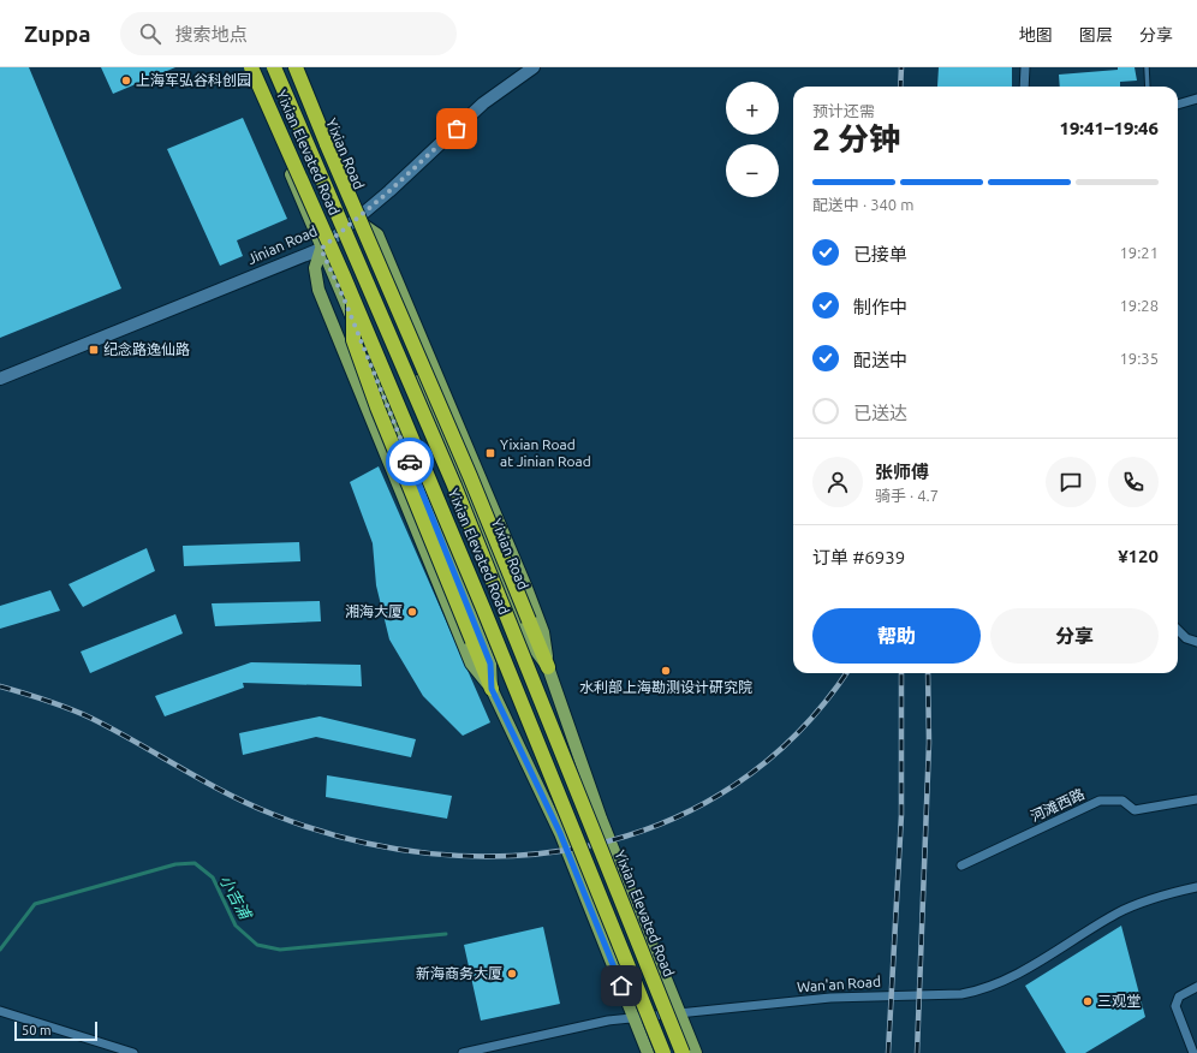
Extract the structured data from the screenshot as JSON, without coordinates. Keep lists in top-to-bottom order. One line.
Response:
{"streets":{"highway":["Yixian Elevated Road"],"main road":["Yixian Road"],"street":["Jinian Road","河滩西路","Wan'an Road"]},"crossings":[["Yixian Elevated Road","Yixian Road"],["Yixian Road","Jinian Road"],["Yixian Road","Wan'an Road"]],"water":["小吉浦"],"places":{"other":["上海军弘谷科创园","湘海大厦","水利部上海勘测设计研究院","新海商务大厦","三观堂"],"transit":["纪念路逸仙路","Yixian Road at Jinian Road"]},"scale_bar":"50 m","page":{"header":"Zuppa","search":"搜索地点","nav":["地图","图层","分享"],"map_buttons":["+","−"],"heading":["2 分钟","预计还需","19:41–19:46"],"panel":["张师傅","骑手 · 4.7","订单 #6939","¥120"],"bar":"配送中 · 340 m","list":[["已接单","19:21"],["制作中","19:28"],["配送中","19:35"],"已送达"],"buttons":["帮助","分享"],"scale":"50 m"}}
